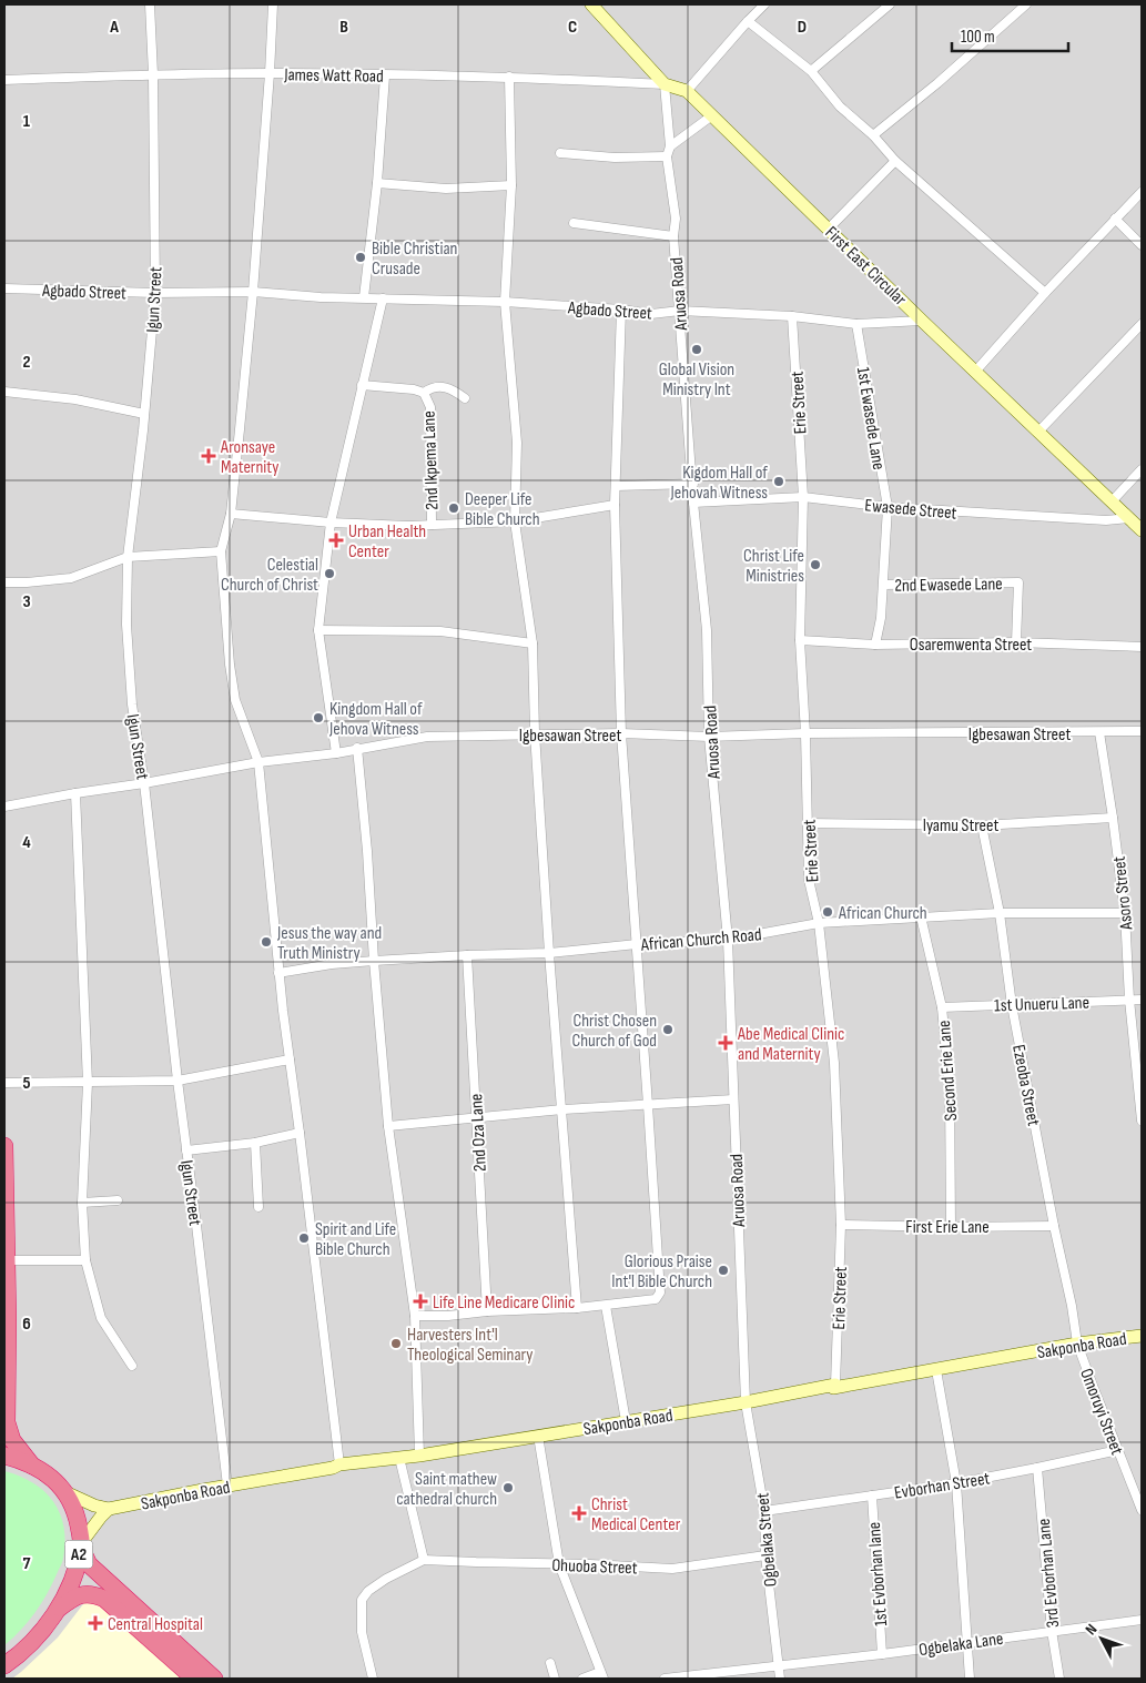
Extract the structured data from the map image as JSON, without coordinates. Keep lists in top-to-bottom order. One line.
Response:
{"streets":{"highway":["A2"],"main road":["First East Circular","Sakponba Road"],"street":["James Watt Road","Agbado Street","Aruosa Road","Igun Street","Erie Street","1st Ewasede Lane","2nd Ikpema Lane","Ewasede Street","2nd Ewasede Lane","Osaremwenta Street","Igbesawan Street","Iyamu Street","Asoro Street","African Church Road","1st Unueru Lane","Second Erie Lane","Ezeoba Street","2nd Oza Lane","First Erie Lane","Omoruyi Street","Evborhan Street","Ogbelaka Street","Ohuoba Street","3rd Evborhan Lane","1st Evborhan lane","Ogbelaka Lane"]},"crossings":[["James Watt Road","First East Circular"],["James Watt Road","Aruosa Road"],["James Watt Road","Igun Street"],["First East Circular","Agbado Street"],["First East Circular","Aruosa Road"],["First East Circular","Ewasede Street"],["Agbado Street","Aruosa Road"],["Agbado Street","Igun Street"],["Agbado Street","Erie Street"],["Agbado Street","1st Ewasede Lane"],["Aruosa Road","Ewasede Street"],["Aruosa Road","Igbesawan Street"],["Aruosa Road","African Church Road"],["Aruosa Road","Sakponba Road"],["Aruosa Road","Ogbelaka Street"],["Igun Street","Igbesawan Street"],["Igun Street","Sakponba Road"],["Erie Street","Ewasede Street"],["Erie Street","Osaremwenta Street"],["Erie Street","Igbesawan Street"],["Erie Street","Iyamu Street"],["Erie Street","African Church Road"],["Erie Street","First Erie Lane"],["Erie Street","Sakponba Road"],["1st Ewasede Lane","Ewasede Street"],["1st Ewasede Lane","2nd Ewasede Lane"],["1st Ewasede Lane","Osaremwenta Street"],["2nd Ewasede Lane","Osaremwenta Street"],["Igbesawan Street","Asoro Street"],["Iyamu Street","Asoro Street"],["Iyamu Street","Ezeoba Street"],["Asoro Street","African Church Road"],["Asoro Street","1st Unueru Lane"],["African Church Road","Second Erie Lane"],["African Church Road","Ezeoba Street"],["African Church Road","2nd Oza Lane"],["1st Unueru Lane","Second Erie Lane"],["1st Unueru Lane","Ezeoba Street"],["Second Erie Lane","First Erie Lane"],["Ezeoba Street","First Erie Lane"],["Ezeoba Street","Sakponba Road"],["Ezeoba Street","Omoruyi Street"],["Sakponba Road","Omoruyi Street"],["Sakponba Road","Ogbelaka Street"],["Sakponba Road","A2"],["Omoruyi Street","Evborhan Street"],["Evborhan Street","Ogbelaka Street"],["Evborhan Street","3rd Evborhan Lane"],["Evborhan Street","1st Evborhan lane"],["Ogbelaka Street","Ohuoba Street"],["Ogbelaka Street","Ogbelaka Lane"],["3rd Evborhan Lane","Ogbelaka Lane"],["1st Evborhan lane","Ogbelaka Lane"]],"places":{"other":["Bible Christian Crusade","Global Vision Ministry Int","Kigdom Hall of Jehovah Witness","Deeper Life Bible Church","Christ Life Ministries","Celestial Church of Christ","Kingdom Hall of Jehova Witness","African Church","Jesus the way and Truth Ministry","Christ Chosen Church of God","Spirit and Life Bible Church","Glorious Praise Int'l Bible Church","Harvesters Int'l Theological Seminary","Saint mathew cathedral church"],"health":["Aronsaye Maternity","Urban Health Center","Abe Medical Clinic and Maternity","Life Line Medicare Clinic","Christ Medical Center","Central Hospital"]},"scale_bar":"100 m","north":"top left","grid":{"columns":["A","B","C","D"],"rows":["1","2","3","4","5","6","7"]}}
